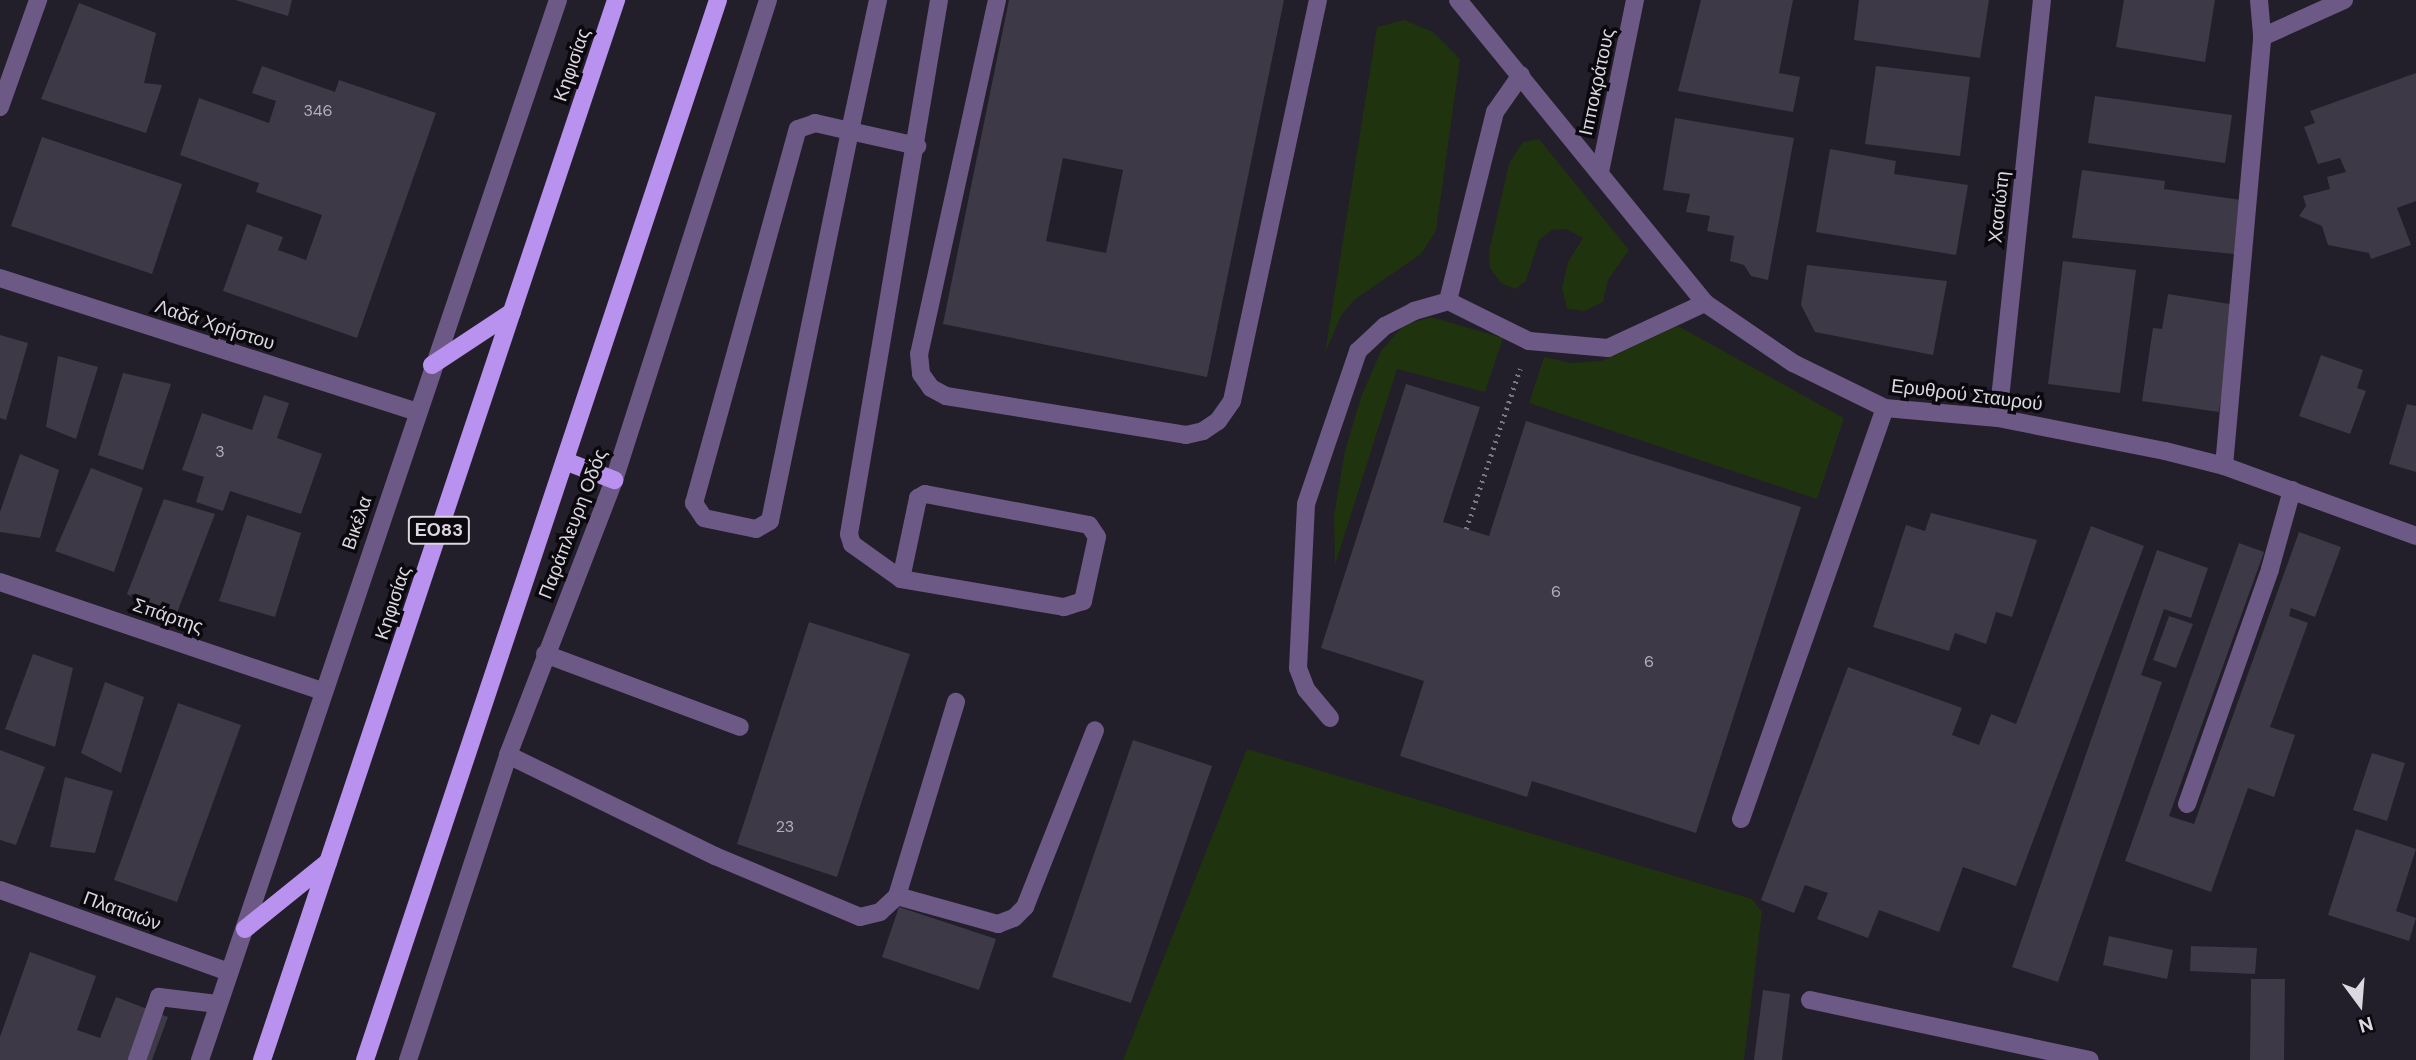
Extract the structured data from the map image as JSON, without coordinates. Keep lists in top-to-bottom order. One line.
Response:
{"streets":{"main road":["Κηφισίας","ΕΟ83"],"street":["Ιπποκράτους","Χασιώτη","Λαδά Χρήστου","Ερυθρού Σταυρού","Βικέλα","Παράπλευρη Οδός","Σπάρτης","Πλαταιών"]},"crossings":[["Ιπποκράτους","Ερυθρού Σταυρού"],["Χασιώτη","Ερυθρού Σταυρού"],["Λαδά Χρήστου","Βικέλα"],["Βικέλα","Σπάρτης"],["Βικέλα","Πλαταιών"]],"house_numbers":["346","3","6","6","23"],"north":"bottom"}
